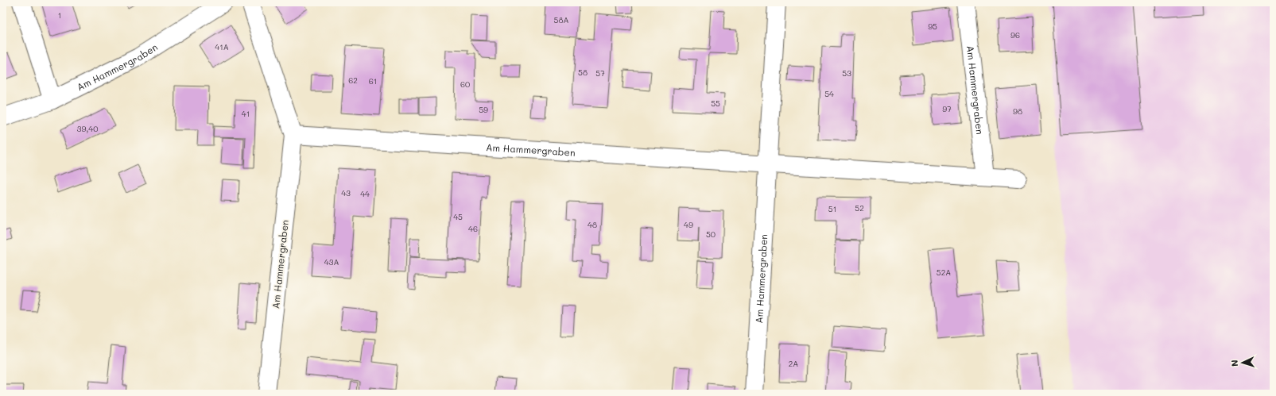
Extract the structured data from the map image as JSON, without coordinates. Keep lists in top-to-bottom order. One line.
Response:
{"streets":{"street":["Am Hammergraben"]},"house_numbers":["1","58A","95","96","41A","58","57","53","62","61","60","54","55","97","59","98","41","39,40","43","44","52","51","45","48","49","46","50","43A","52A","2A"],"north":"left"}
